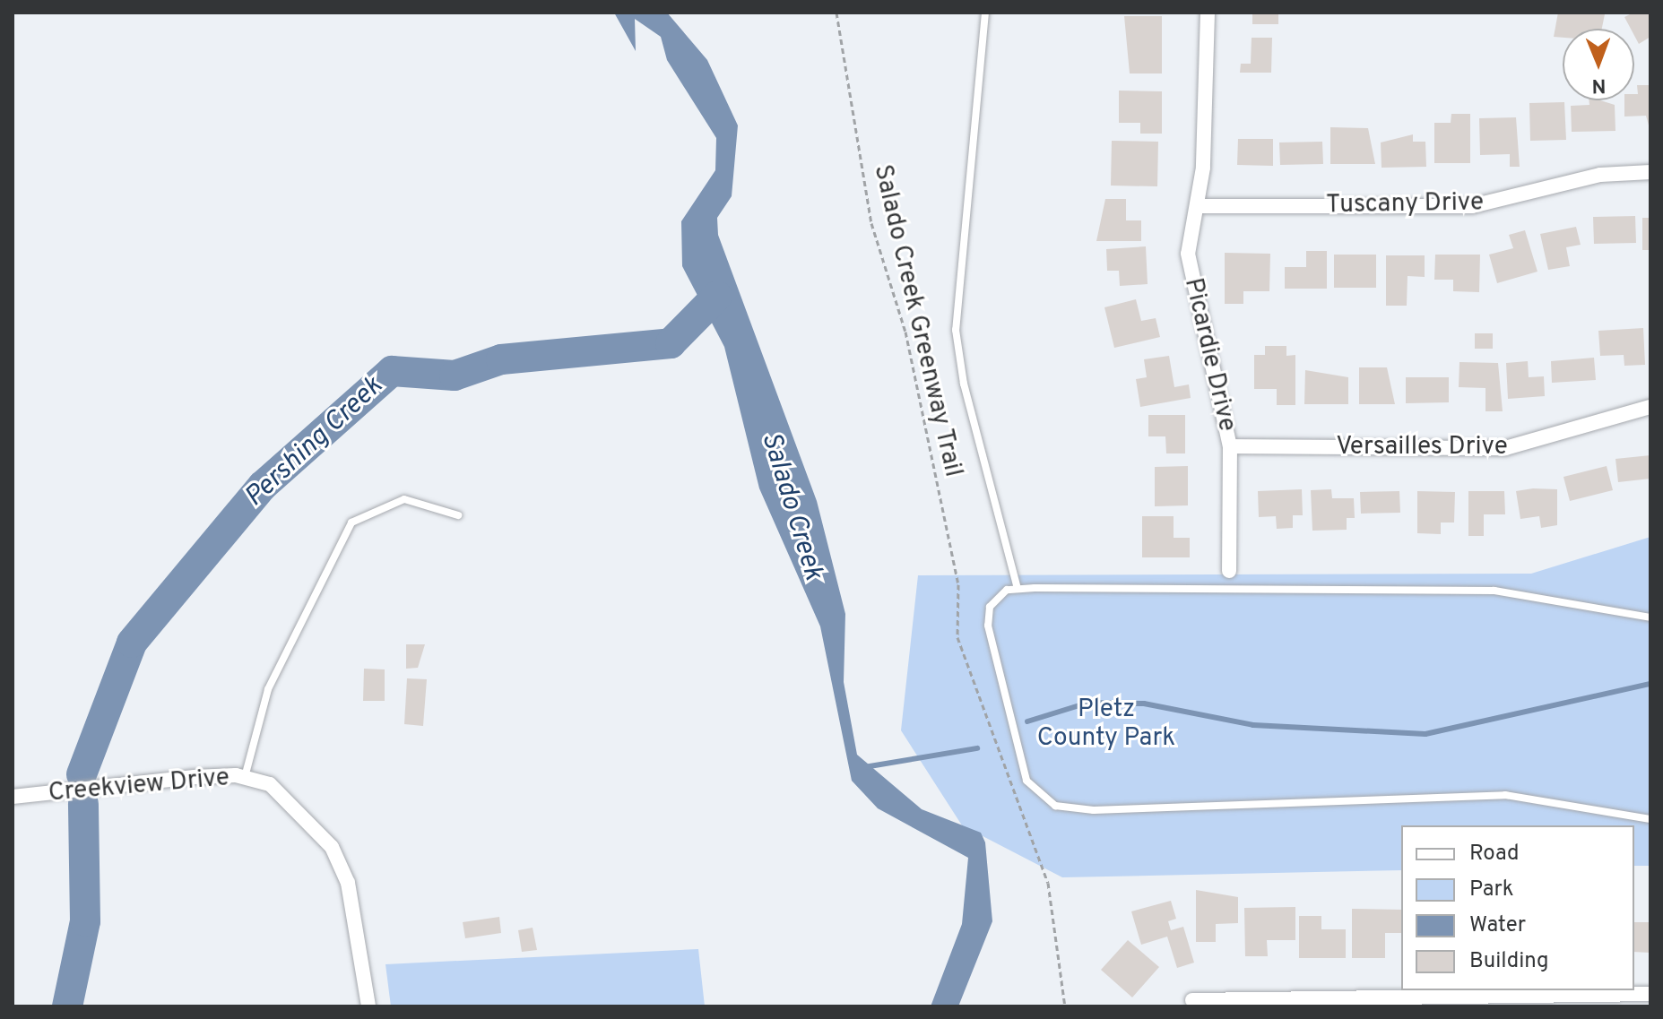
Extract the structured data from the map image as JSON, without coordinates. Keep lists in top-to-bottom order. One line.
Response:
{"streets":{"street":["Tuscany Drive","Picardie Drive","Versailles Drive","Creekview Drive"],"path":["Salado Creek Greenway Trail"]},"crossings":[["Tuscany Drive","Picardie Drive"],["Picardie Drive","Versailles Drive"]],"water":["Pershing Creek","Salado Creek"],"parks":["Pletz County Park"],"legend":["Road","Park","Water","Building"],"north":"bottom"}
